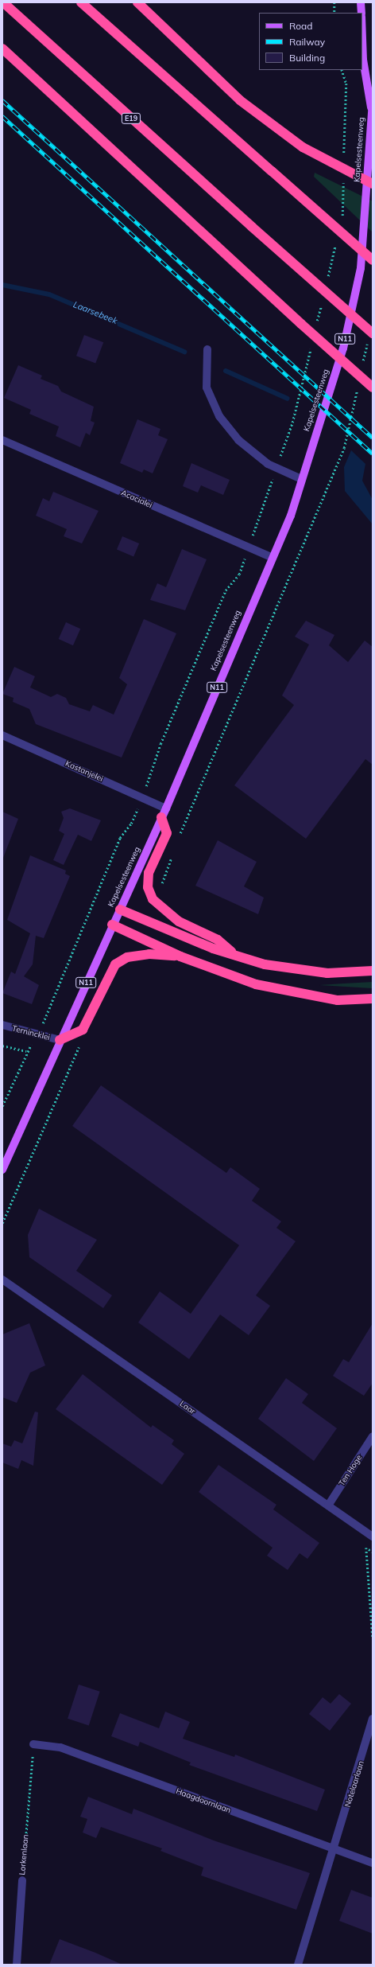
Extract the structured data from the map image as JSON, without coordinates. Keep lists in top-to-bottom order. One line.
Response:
{"streets":{"highway":["E19"],"main road":["Kapelsesteenweg","N11"],"street":["Acacialei","Kastanjelei","Ternincklei","Laar","Ten Hoge","Notelaarlaan","Haagdoornlaan","Lorkenlaan"]},"crossings":[["Kapelsesteenweg","Acacialei"],["Kapelsesteenweg","Kastanjelei"],["Kapelsesteenweg","Ternincklei"],["Laar","Ten Hoge"],["Notelaarlaan","Haagdoornlaan"],["Haagdoornlaan","Lorkenlaan"]],"water":["Laarsebeek"],"legend":["Road","Railway","Building"]}
